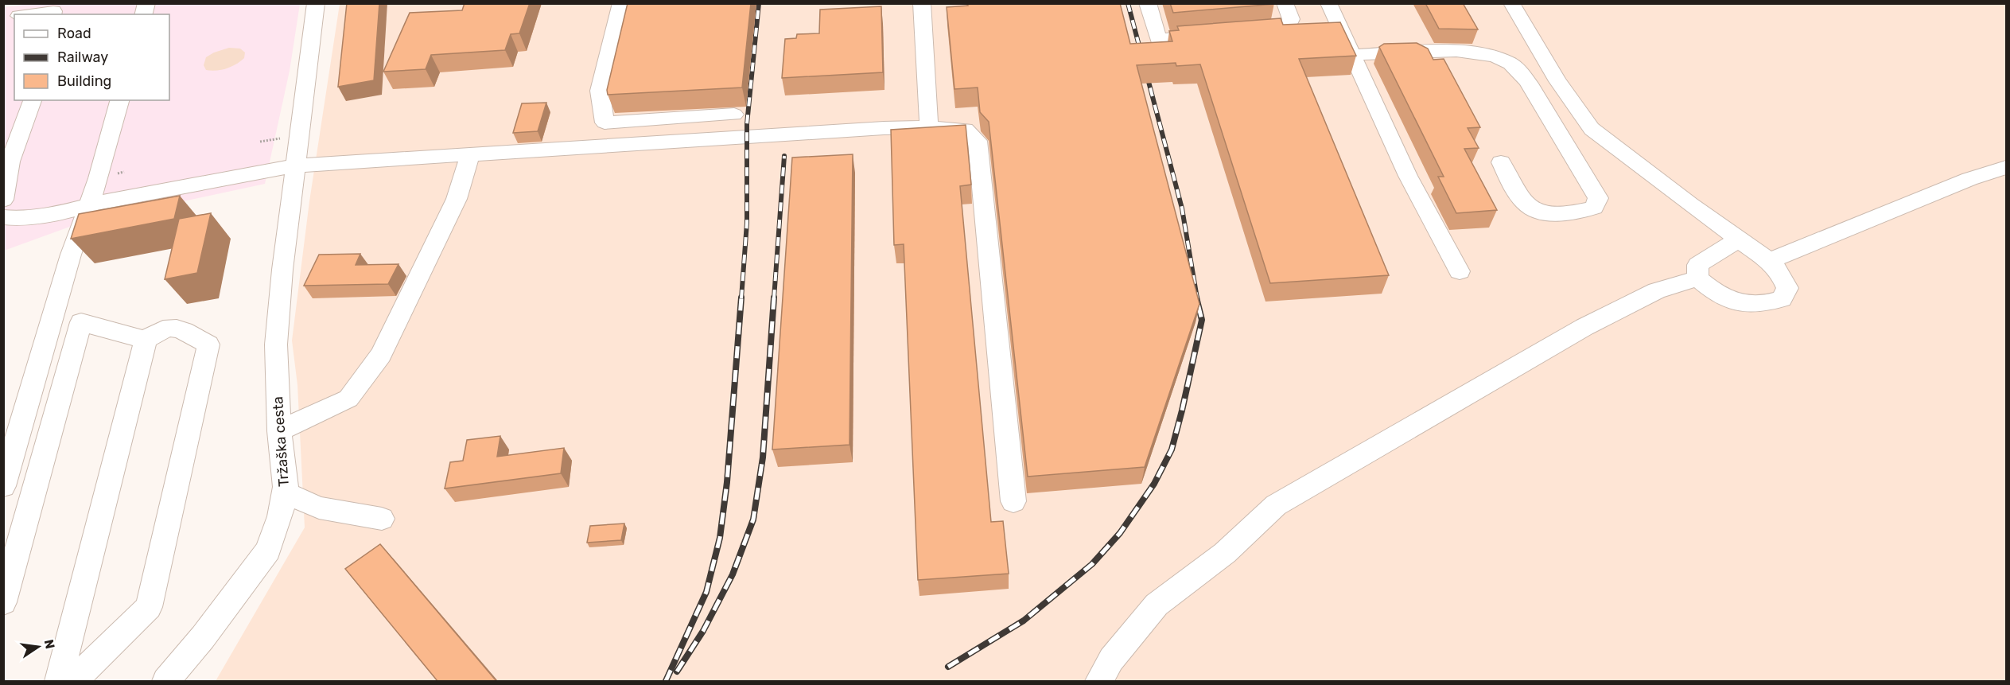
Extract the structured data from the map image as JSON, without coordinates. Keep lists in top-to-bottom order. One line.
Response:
{"streets":{"street":["Tržaška cesta"]},"legend":["Road","Railway","Building"],"north":"right"}
